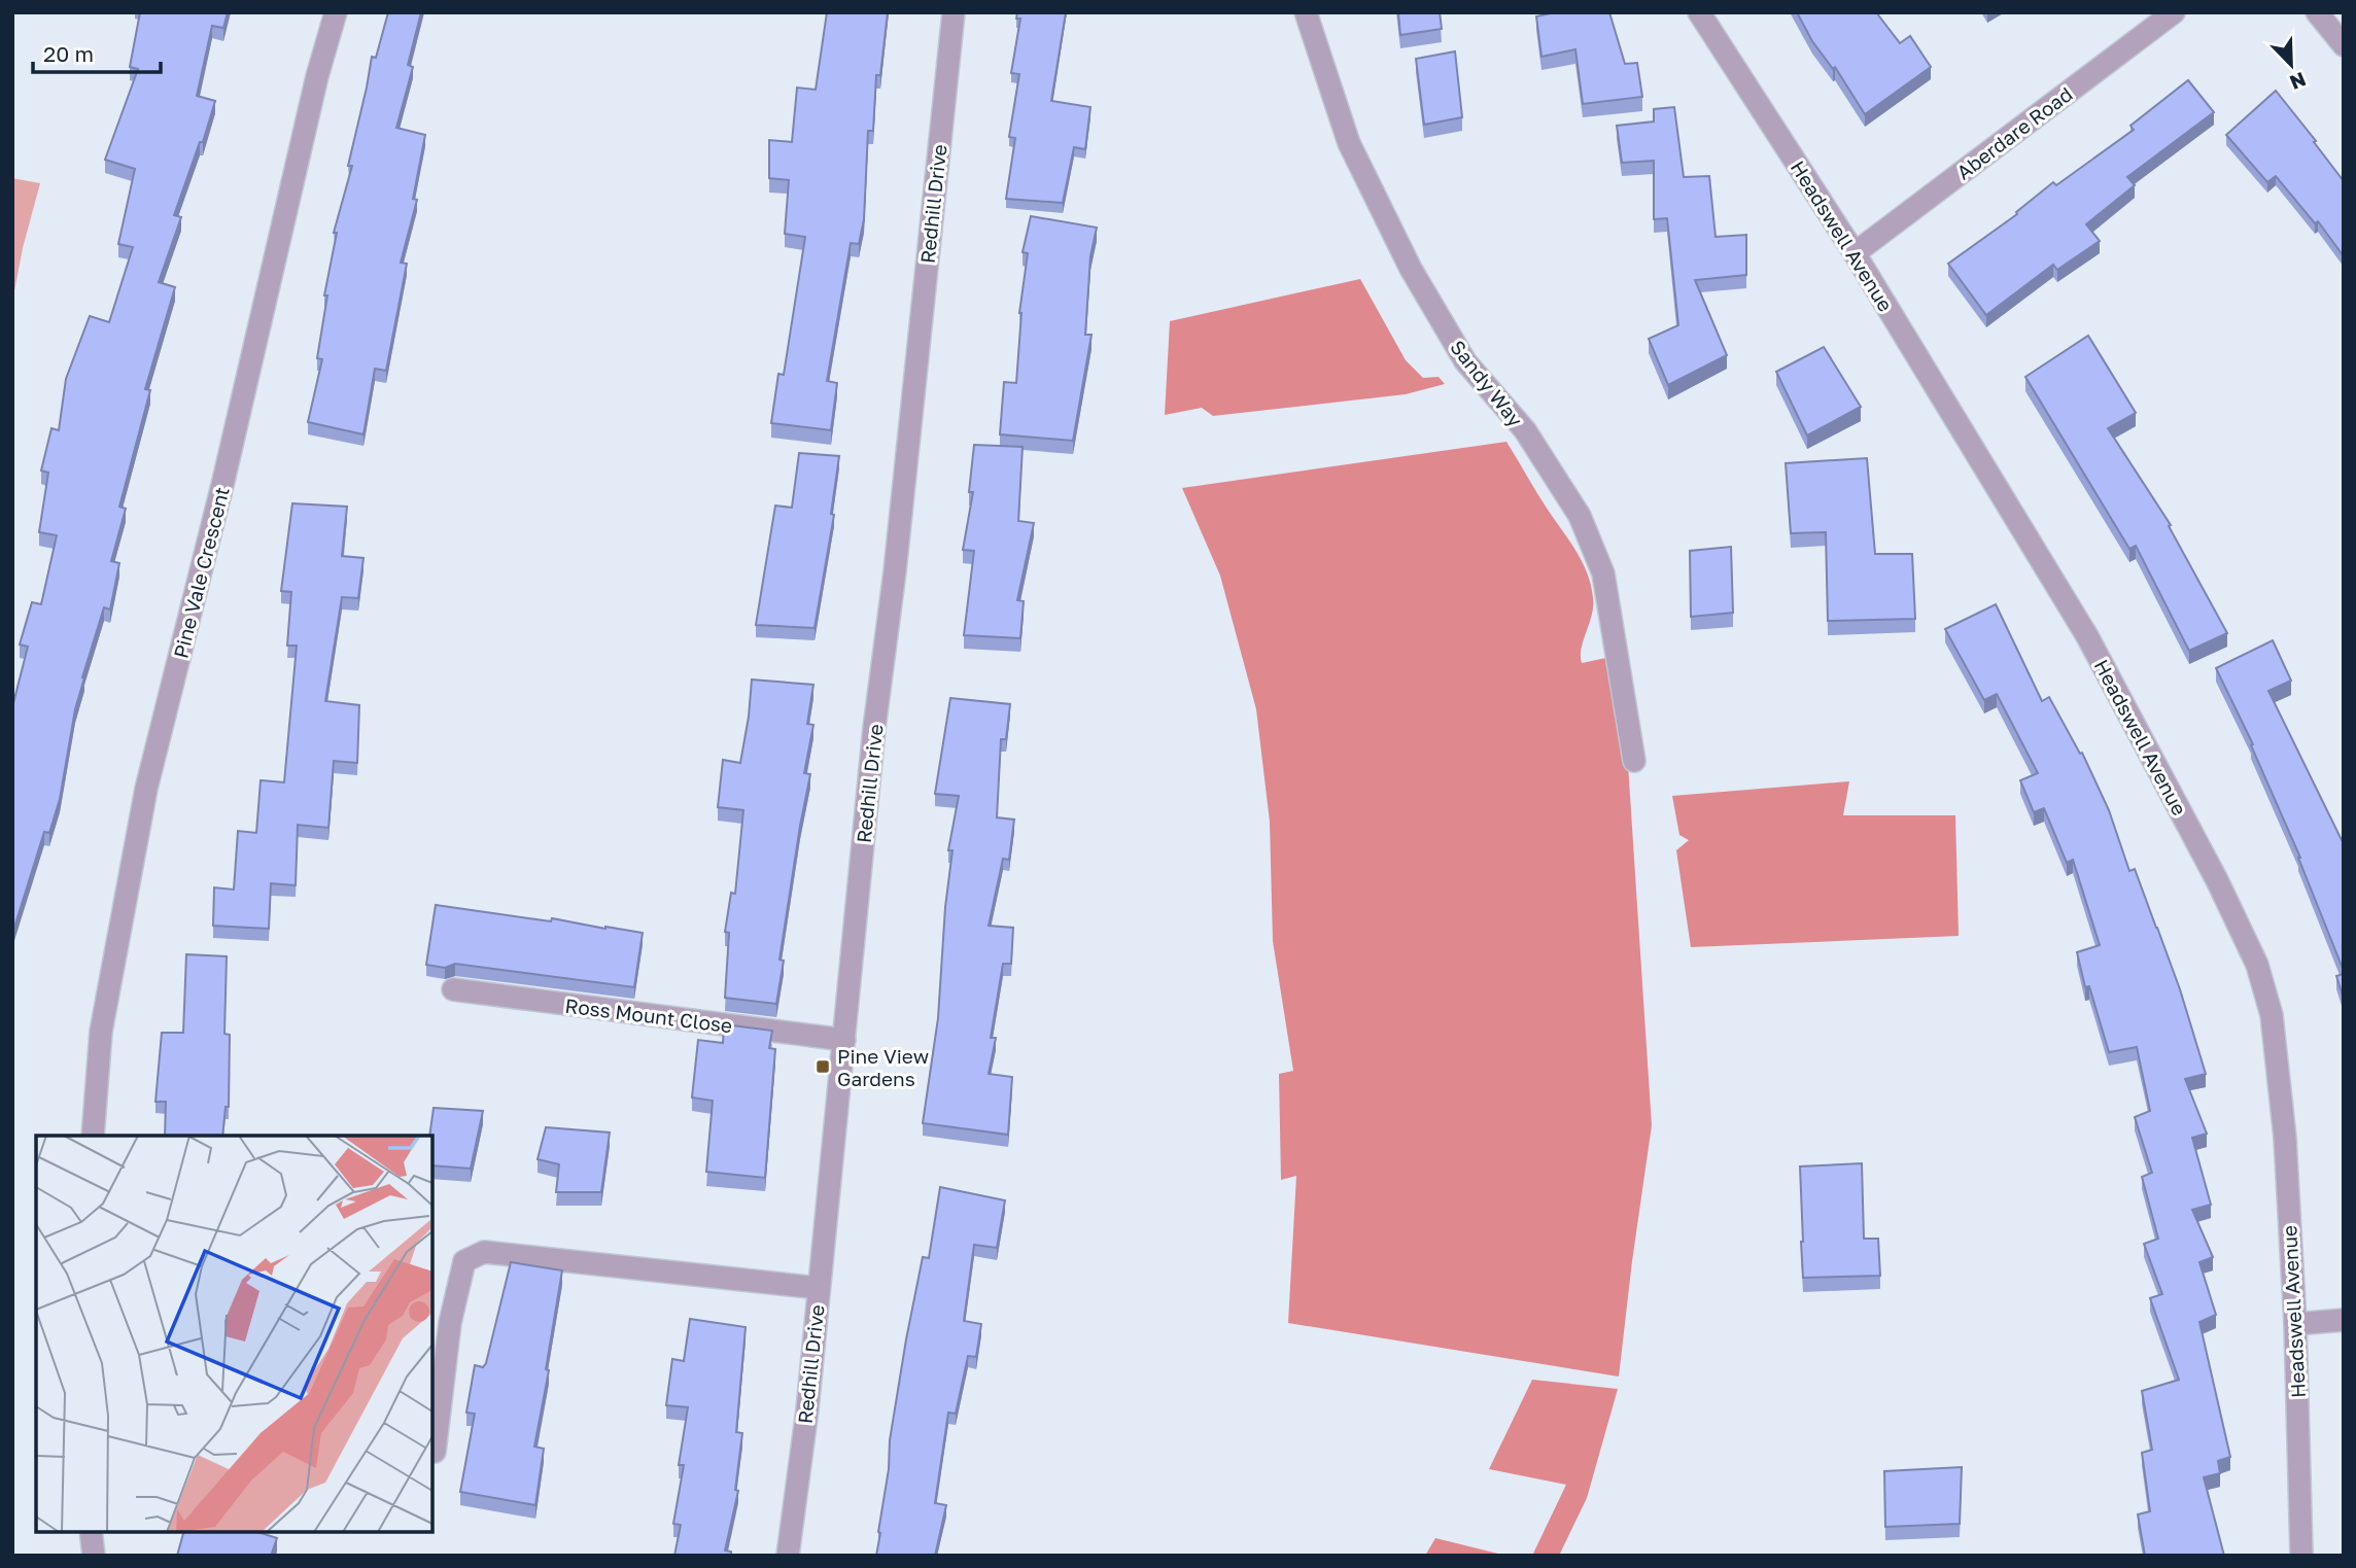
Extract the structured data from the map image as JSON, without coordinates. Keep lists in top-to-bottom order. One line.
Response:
{"streets":{"street":["Aberdare Road","Redhill Drive","Headswell Avenue","Sandy Way","Pine Vale Crescent","Ross Mount Close"]},"crossings":[["Aberdare Road","Headswell Avenue"],["Redhill Drive","Ross Mount Close"]],"places":{"transit":["Pine View Gardens"]},"scale_bar":"20 m","north":"bottom right"}
